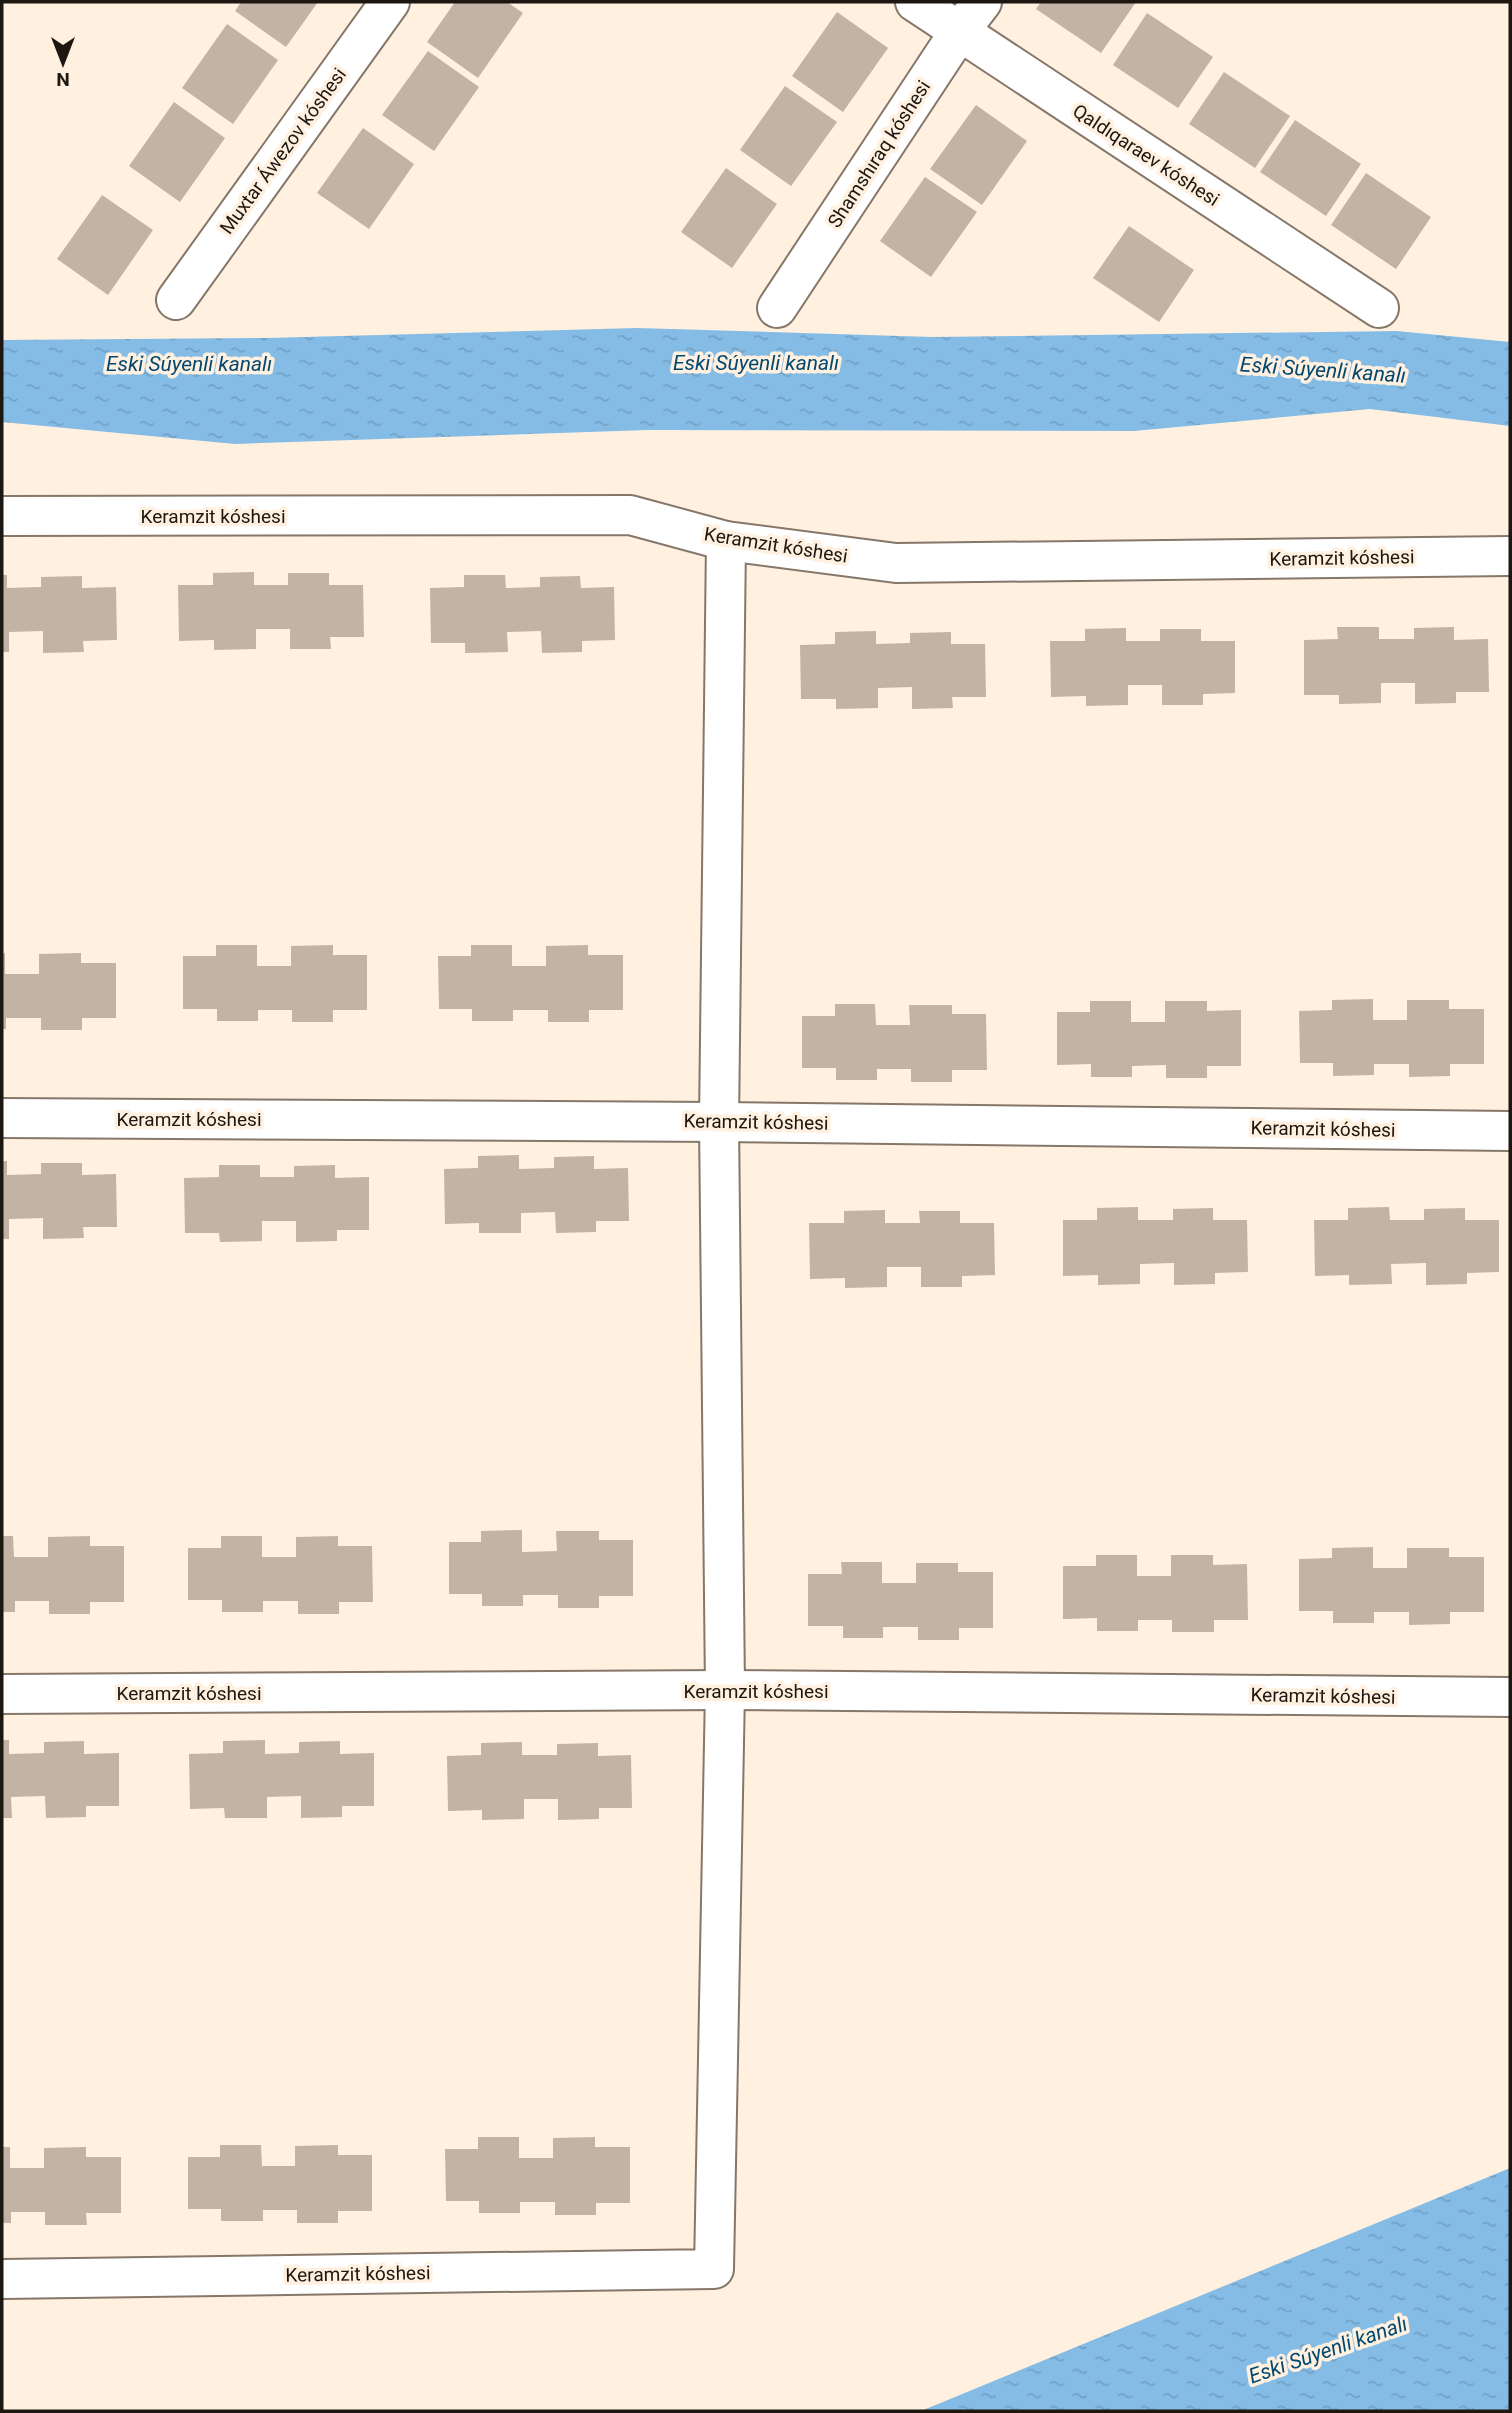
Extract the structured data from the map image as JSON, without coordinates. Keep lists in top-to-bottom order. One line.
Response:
{"streets":{"street":["Muxtar Áwezov kóshesi","Shamshıraq kóshesi","Qaldıqaraev kóshesi","Keramzit kóshesi"]},"crossings":[["Shamshıraq kóshesi","Qaldıqaraev kóshesi"]],"water":["Eski Súyenli kanalı"],"north":"bottom"}
